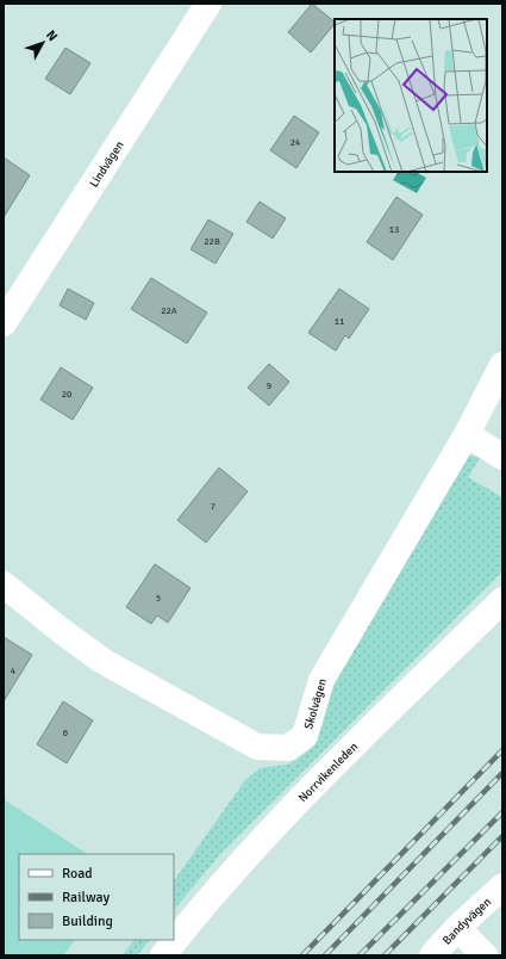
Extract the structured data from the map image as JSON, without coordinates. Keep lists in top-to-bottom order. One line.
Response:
{"streets":{"street":["Lindvägen","Skolvägen","Norrvikenleden","Bandyvägen"]},"house_numbers":["24","13","22B","22A","11","9","20","7","5","4","6"],"legend":["Road","Railway","Building"],"north":"top right"}
